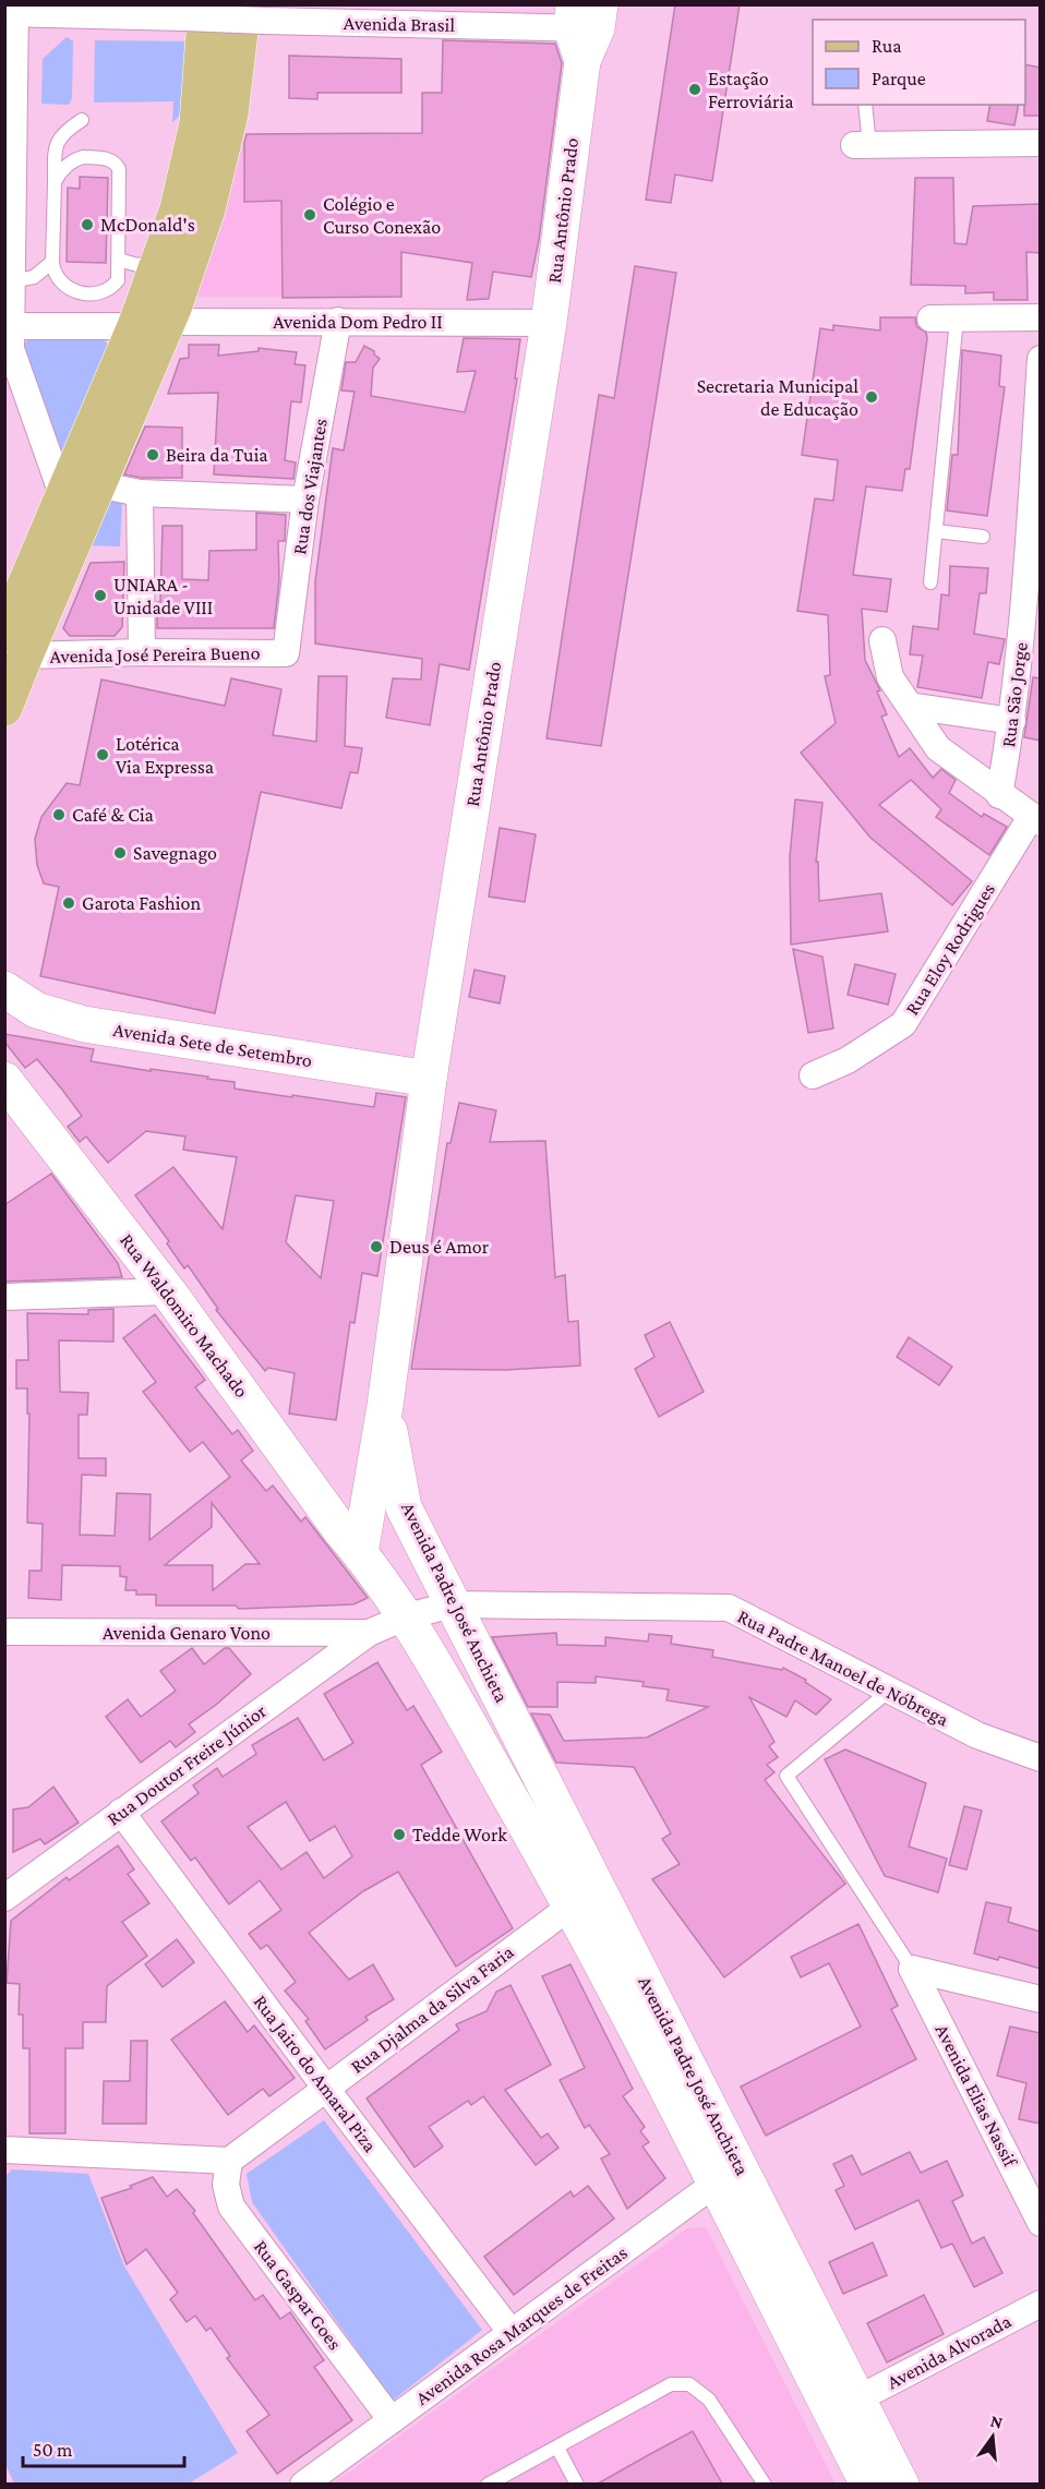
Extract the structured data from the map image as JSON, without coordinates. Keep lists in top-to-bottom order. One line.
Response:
{"streets":{"main road":["Rua Antônio Prado","Avenida Sete de Setembro","Rua Waldomiro Machado","Avenida Padre José Anchieta"],"street":["Avenida Brasil","Avenida Dom Pedro II","Rua dos Viajantes","Avenida José Pereira Bueno","Rua São Jorge","Rua Eloy Rodrigues","Avenida Genaro Vono","Rua Padre Manoel de Nóbrega","Rua Doutor Freire Júnior","Rua Djalma da Silva Faria","Rua Jairo do Amaral Piza","Avenida Elias Nassif","Rua Gaspar Goes","Avenida Rosa Marques de Freitas","Avenida Alvorada"]},"crossings":[["Avenida Brasil","Rua Antônio Prado"],["Rua Antônio Prado","Avenida Dom Pedro II"],["Rua Antônio Prado","Avenida Sete de Setembro"],["Rua Antônio Prado","Avenida Padre José Anchieta"],["Avenida Dom Pedro II","Rua dos Viajantes"],["Rua dos Viajantes","Avenida José Pereira Bueno"],["Rua Waldomiro Machado","Avenida Padre José Anchieta"],["Avenida Padre José Anchieta","Rua Padre Manoel de Nóbrega"],["Avenida Padre José Anchieta","Rua Djalma da Silva Faria"],["Avenida Padre José Anchieta","Avenida Rosa Marques de Freitas"],["Avenida Padre José Anchieta","Avenida Alvorada"],["Avenida Genaro Vono","Rua Padre Manoel de Nóbrega"],["Avenida Genaro Vono","Rua Doutor Freire Júnior"],["Rua Padre Manoel de Nóbrega","Rua Doutor Freire Júnior"],["Rua Doutor Freire Júnior","Rua Jairo do Amaral Piza"],["Rua Djalma da Silva Faria","Rua Jairo do Amaral Piza"],["Rua Djalma da Silva Faria","Rua Gaspar Goes"],["Rua Jairo do Amaral Piza","Avenida Rosa Marques de Freitas"],["Rua Gaspar Goes","Avenida Rosa Marques de Freitas"]],"places":["Estação Ferroviária","Colégio e Curso Conexão","McDonald's","Secretaria Municipal de Educação","Beira da Tuia","UNIARA - Unidade VIII","Lotérica Via Expressa","Café & Cia","Savegnago","Garota Fashion","Deus é Amor","Tedde Work"],"legend":["Rua","Parque"],"scale_bar":"50 m","north":"top"}
